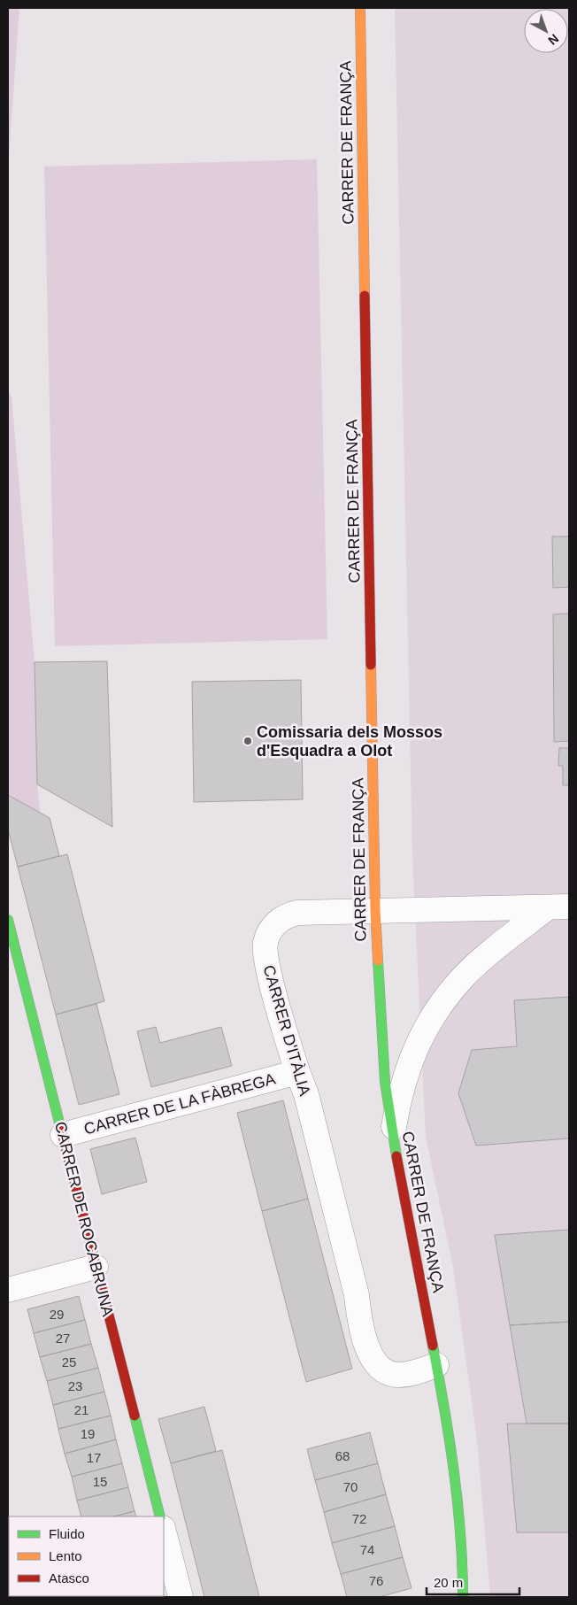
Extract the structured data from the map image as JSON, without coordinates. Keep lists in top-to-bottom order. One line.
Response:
{"streets":{"street":["CARRER DE FRANÇA","CARRER D'ITÀLIA","CARRER DE LA FÀBREGA","CARRER DE ROCABRUNA"]},"crossings":[["CARRER DE FRANÇA","CARRER D'ITÀLIA"],["CARRER D'ITÀLIA","CARRER DE LA FÀBREGA"],["CARRER DE LA FÀBREGA","CARRER DE ROCABRUNA"]],"places":["Comissaria dels Mossos d'Esquadra a Olot"],"house_numbers":["29","27","25","23","21","19","68","17","15","70","72","74","76"],"legend":["Fluido","Lento","Atasco"],"scale_bar":"20 m","north":"bottom right"}
